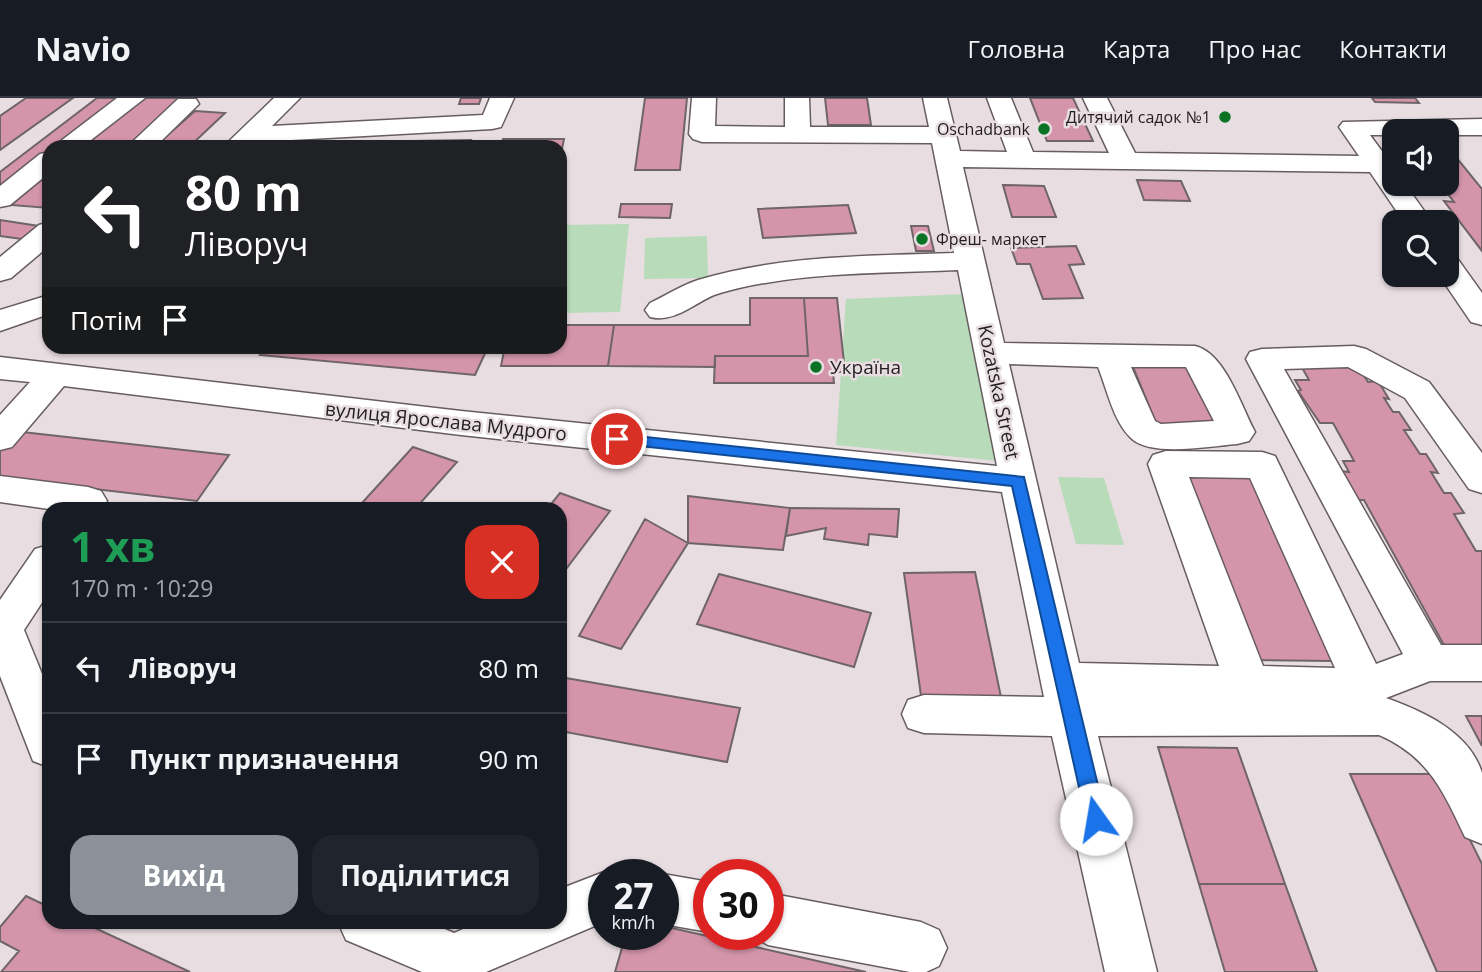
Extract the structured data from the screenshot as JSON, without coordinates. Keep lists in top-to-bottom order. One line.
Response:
{"streets":{"street":["Kozatska Street","вулиця Ярослава Мудрого"]},"crossings":[["Kozatska Street","вулиця Ярослава Мудрого"]],"places":["Дитячий садок №1","Oschadbank","Фреш- маркет","Україна"],"page":{"header":"Navio","nav":["Головна","Карта","Про нас","Контакти"],"turn":["80 m","Ліворуч"],"then":"Потім","heading":["1 хв","170 m · 10:29"],"list":[{"name":"Ліворуч","value":"80 m"},{"name":"Пункт призначення","value":"90 m"}],"buttons":["Вихід","Поділитися"],"speed":"27 km/h","limit":"30"}}
